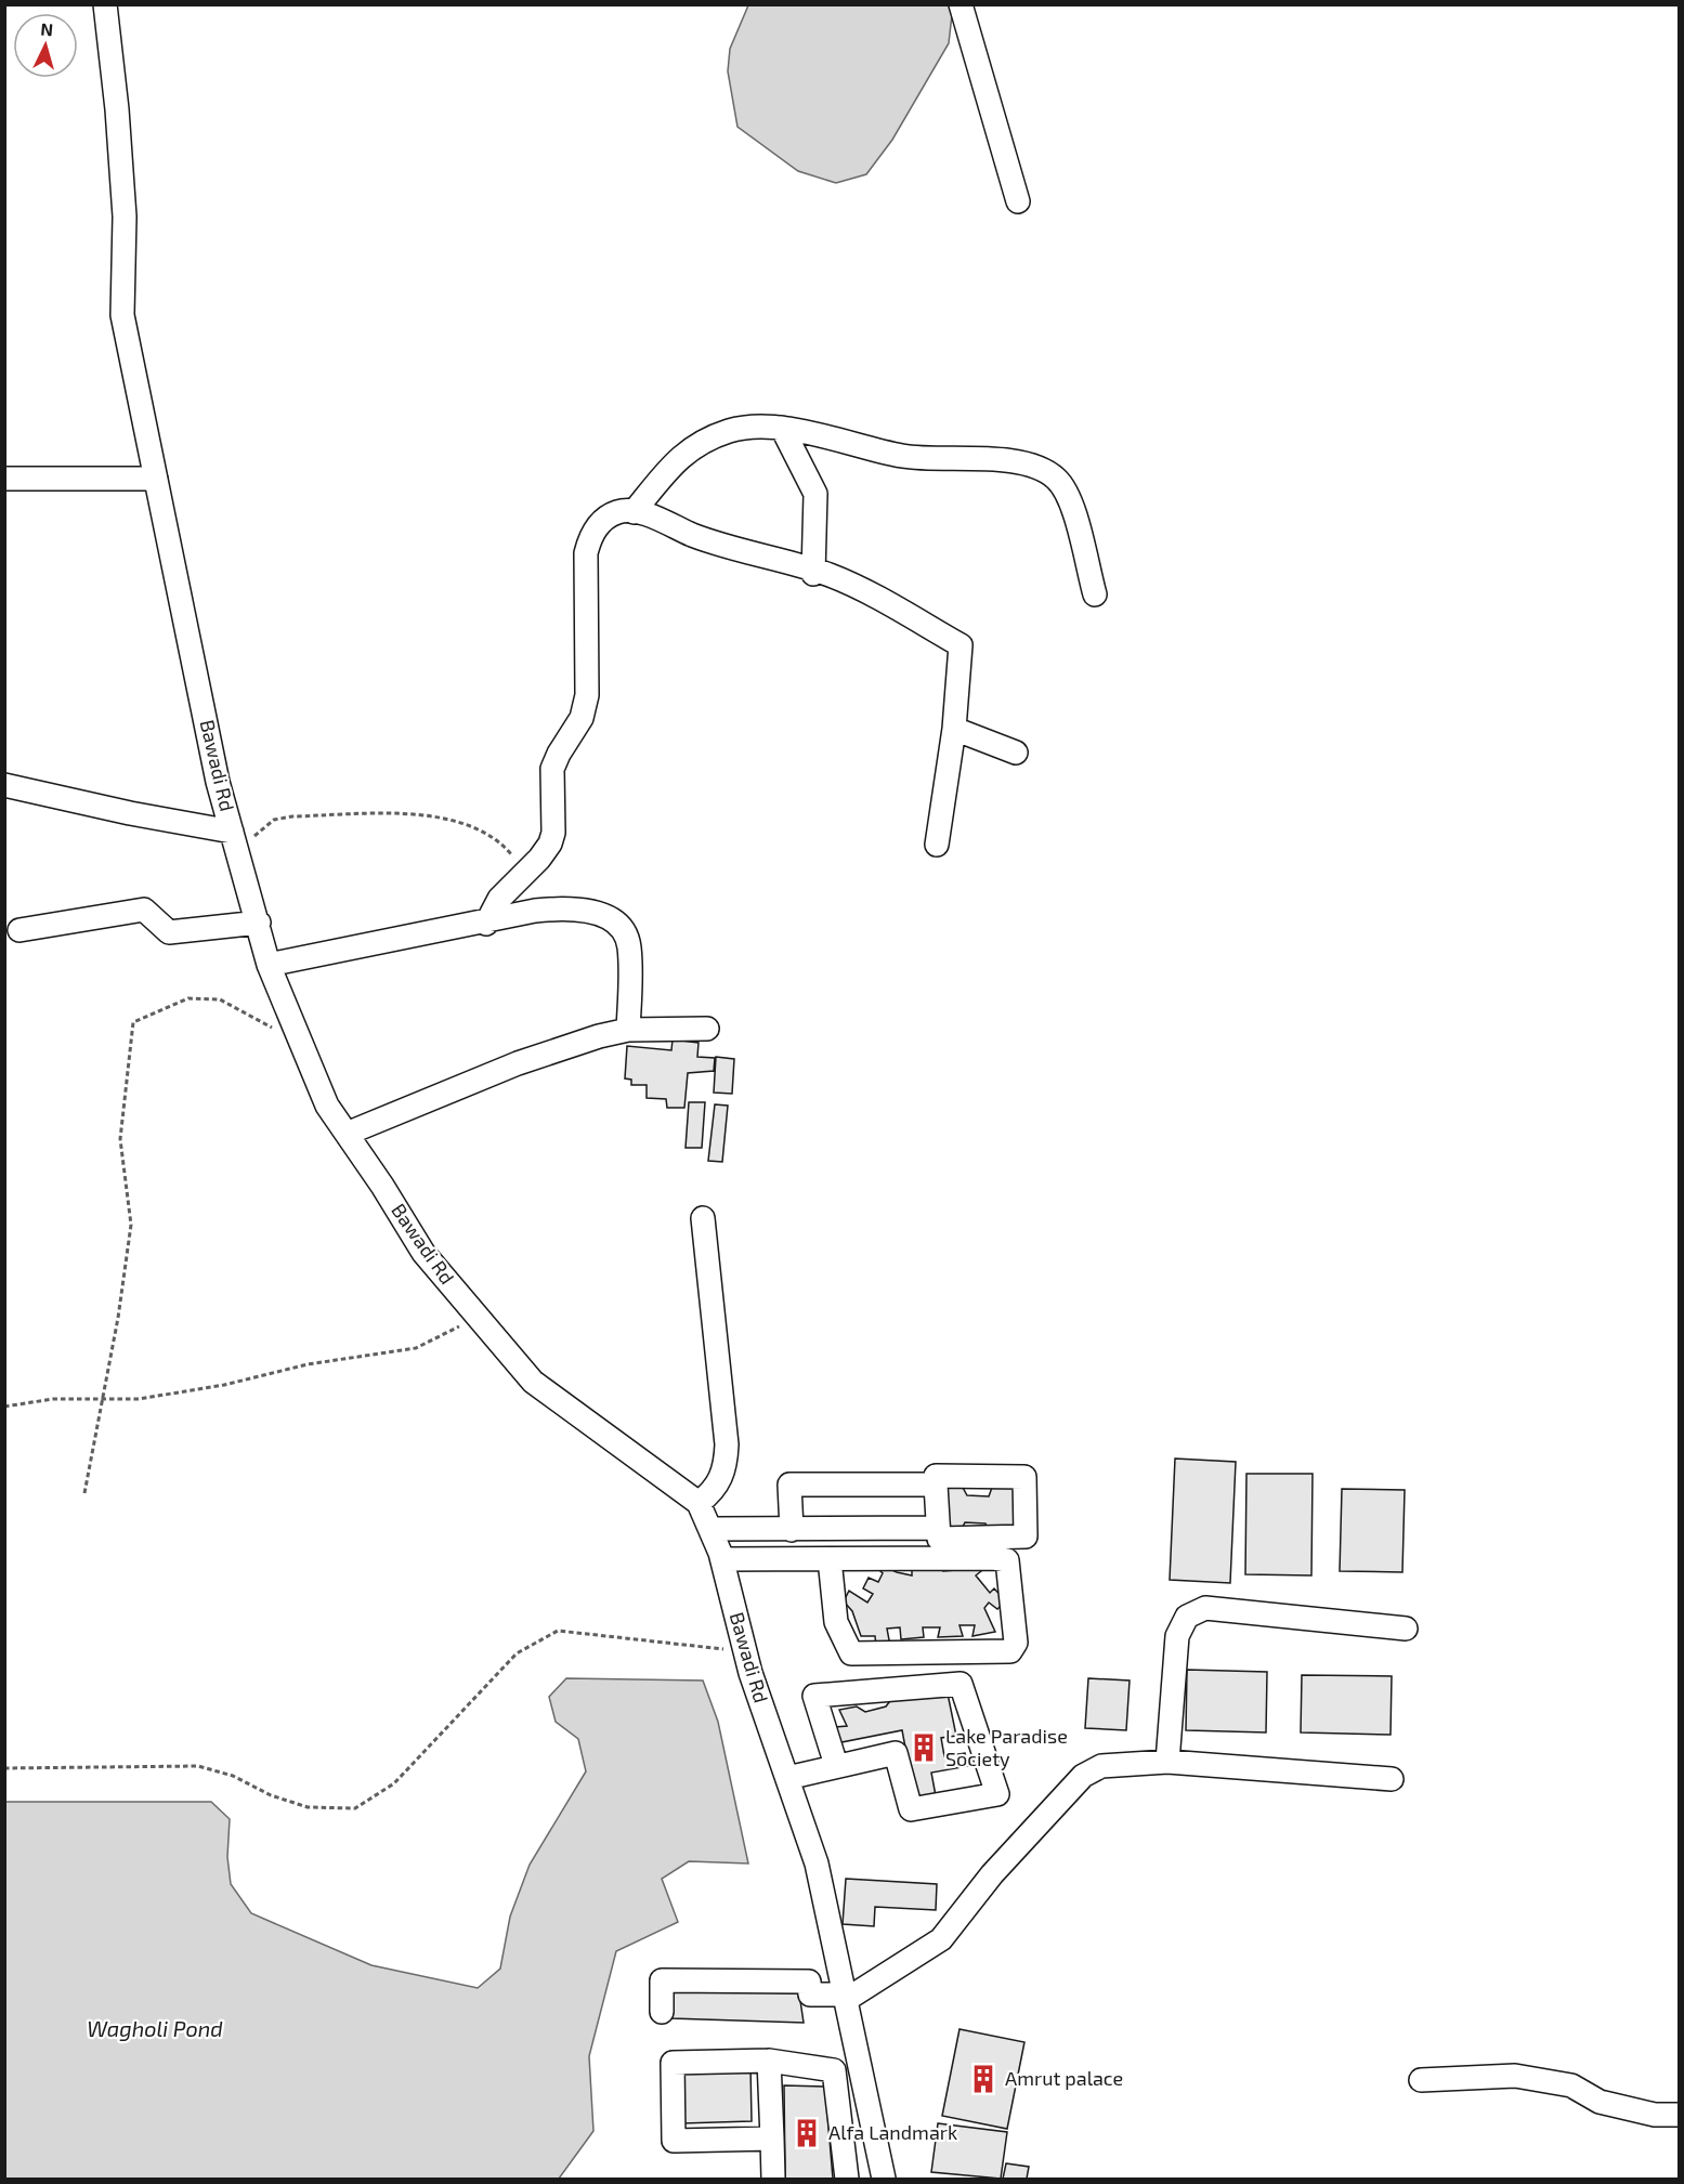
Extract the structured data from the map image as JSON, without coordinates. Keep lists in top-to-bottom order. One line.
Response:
{"streets":{"street":["Bawadi Rd"]},"water":["Wagholi Pond"],"places":{"building":["Lake Paradise Society","Amrut palace","Alfa Landmark"]},"north":"top"}
